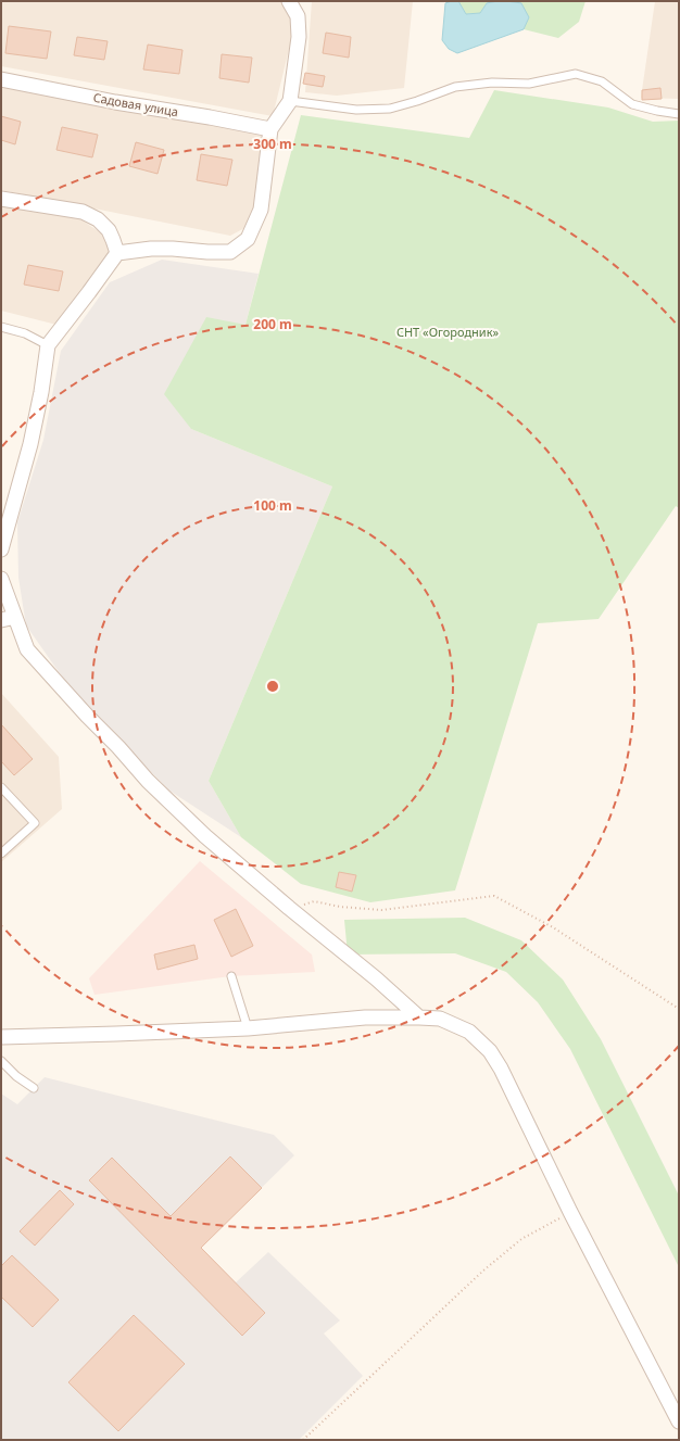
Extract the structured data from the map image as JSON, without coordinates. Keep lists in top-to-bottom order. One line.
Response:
{"streets":{"street":["Садовая улица"]},"parks":["СНТ «Огородник»"],"rings":["300 m","200 m","100 m"]}
